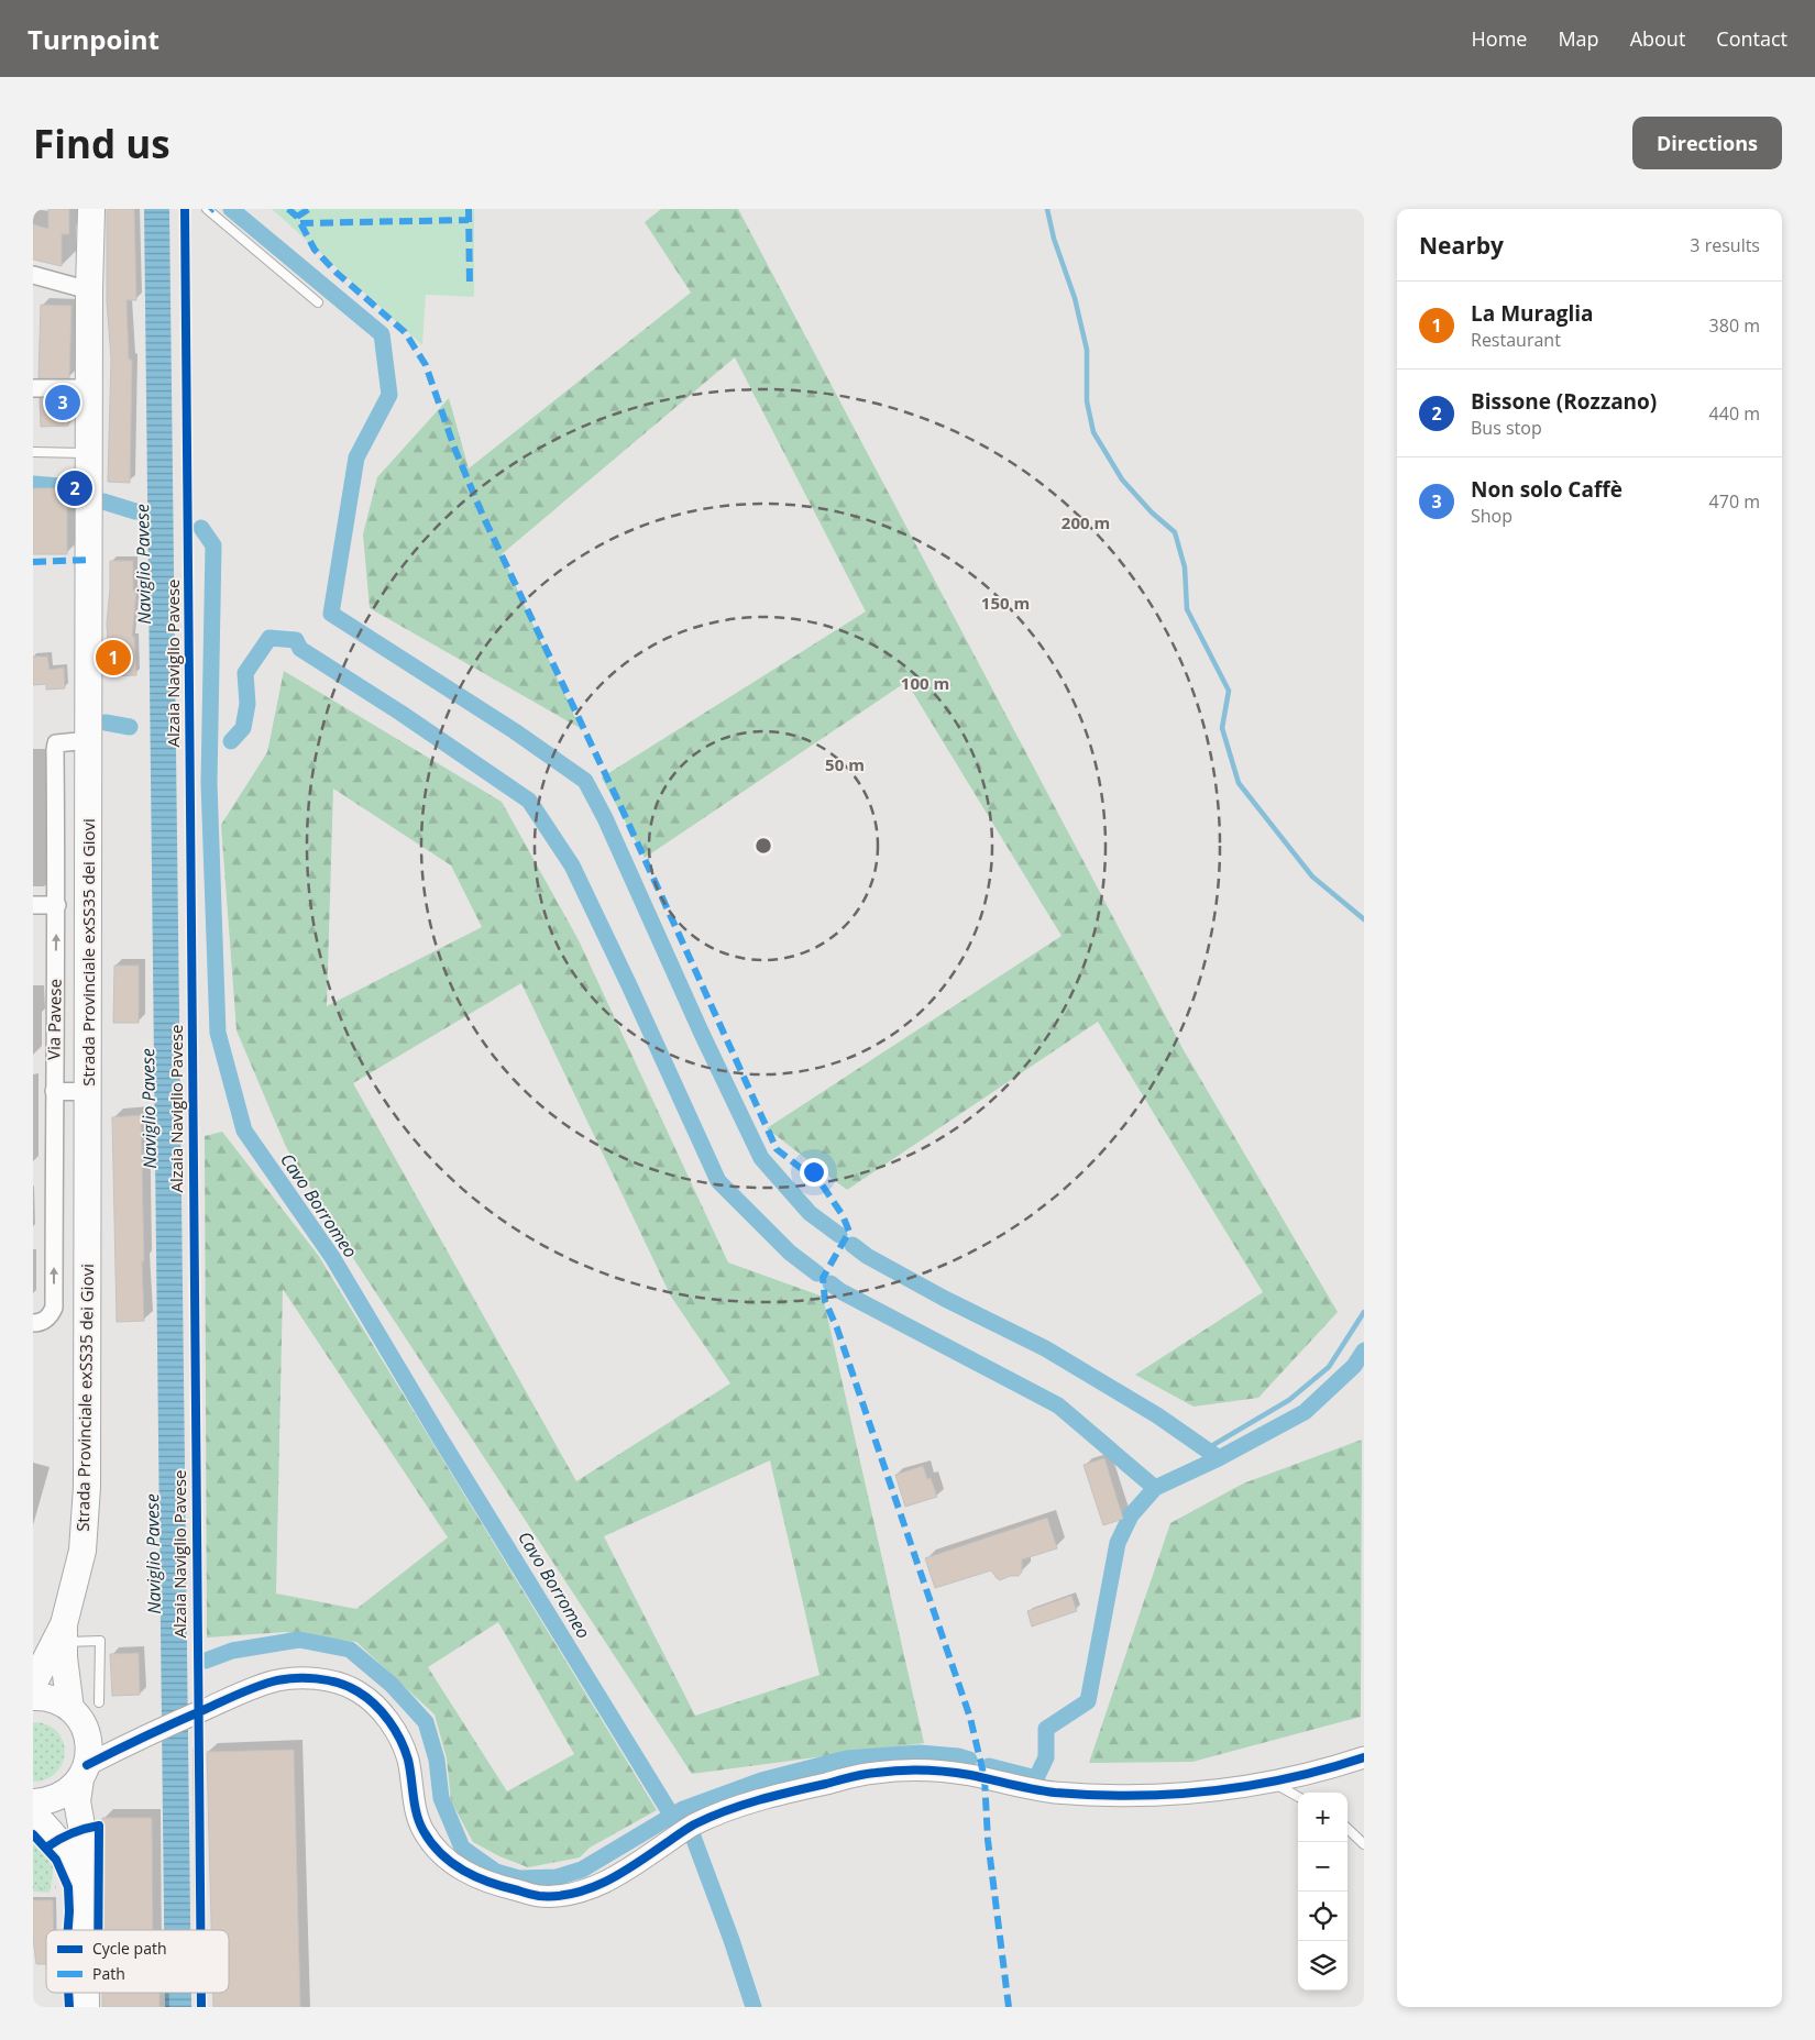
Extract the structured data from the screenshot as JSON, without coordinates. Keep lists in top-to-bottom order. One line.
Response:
{"streets":{"main road":["Strada Provinciale exSS35 dei Giovi"],"street":["Via Pavese"],"cycle path":["Alzaia Naviglio Pavese"]},"crossings":[["Strada Provinciale exSS35 dei Giovi","Via Pavese"]],"one_way":["Via Pavese"],"water":["Naviglio Pavese","Cavo Borromeo"],"legend":["Cycle path","Path"],"page":{"header":"Turnpoint","nav":["Home","Map","About","Contact"],"buttons":"Directions","title":"Find us","heading":["Nearby","3 results"],"list":[{"mark":"1","name":"La Muraglia","note":"Restaurant","value":"380 m"},{"mark":"2","name":"Bissone (Rozzano)","note":"Bus stop","value":"440 m"},{"mark":"3","name":"Non solo Caffè","note":"Shop","value":"470 m"}],"pins":["3","2","1"],"map_buttons":["+","−"]},"rings":["200 m","150 m","100 m","50 m"]}
